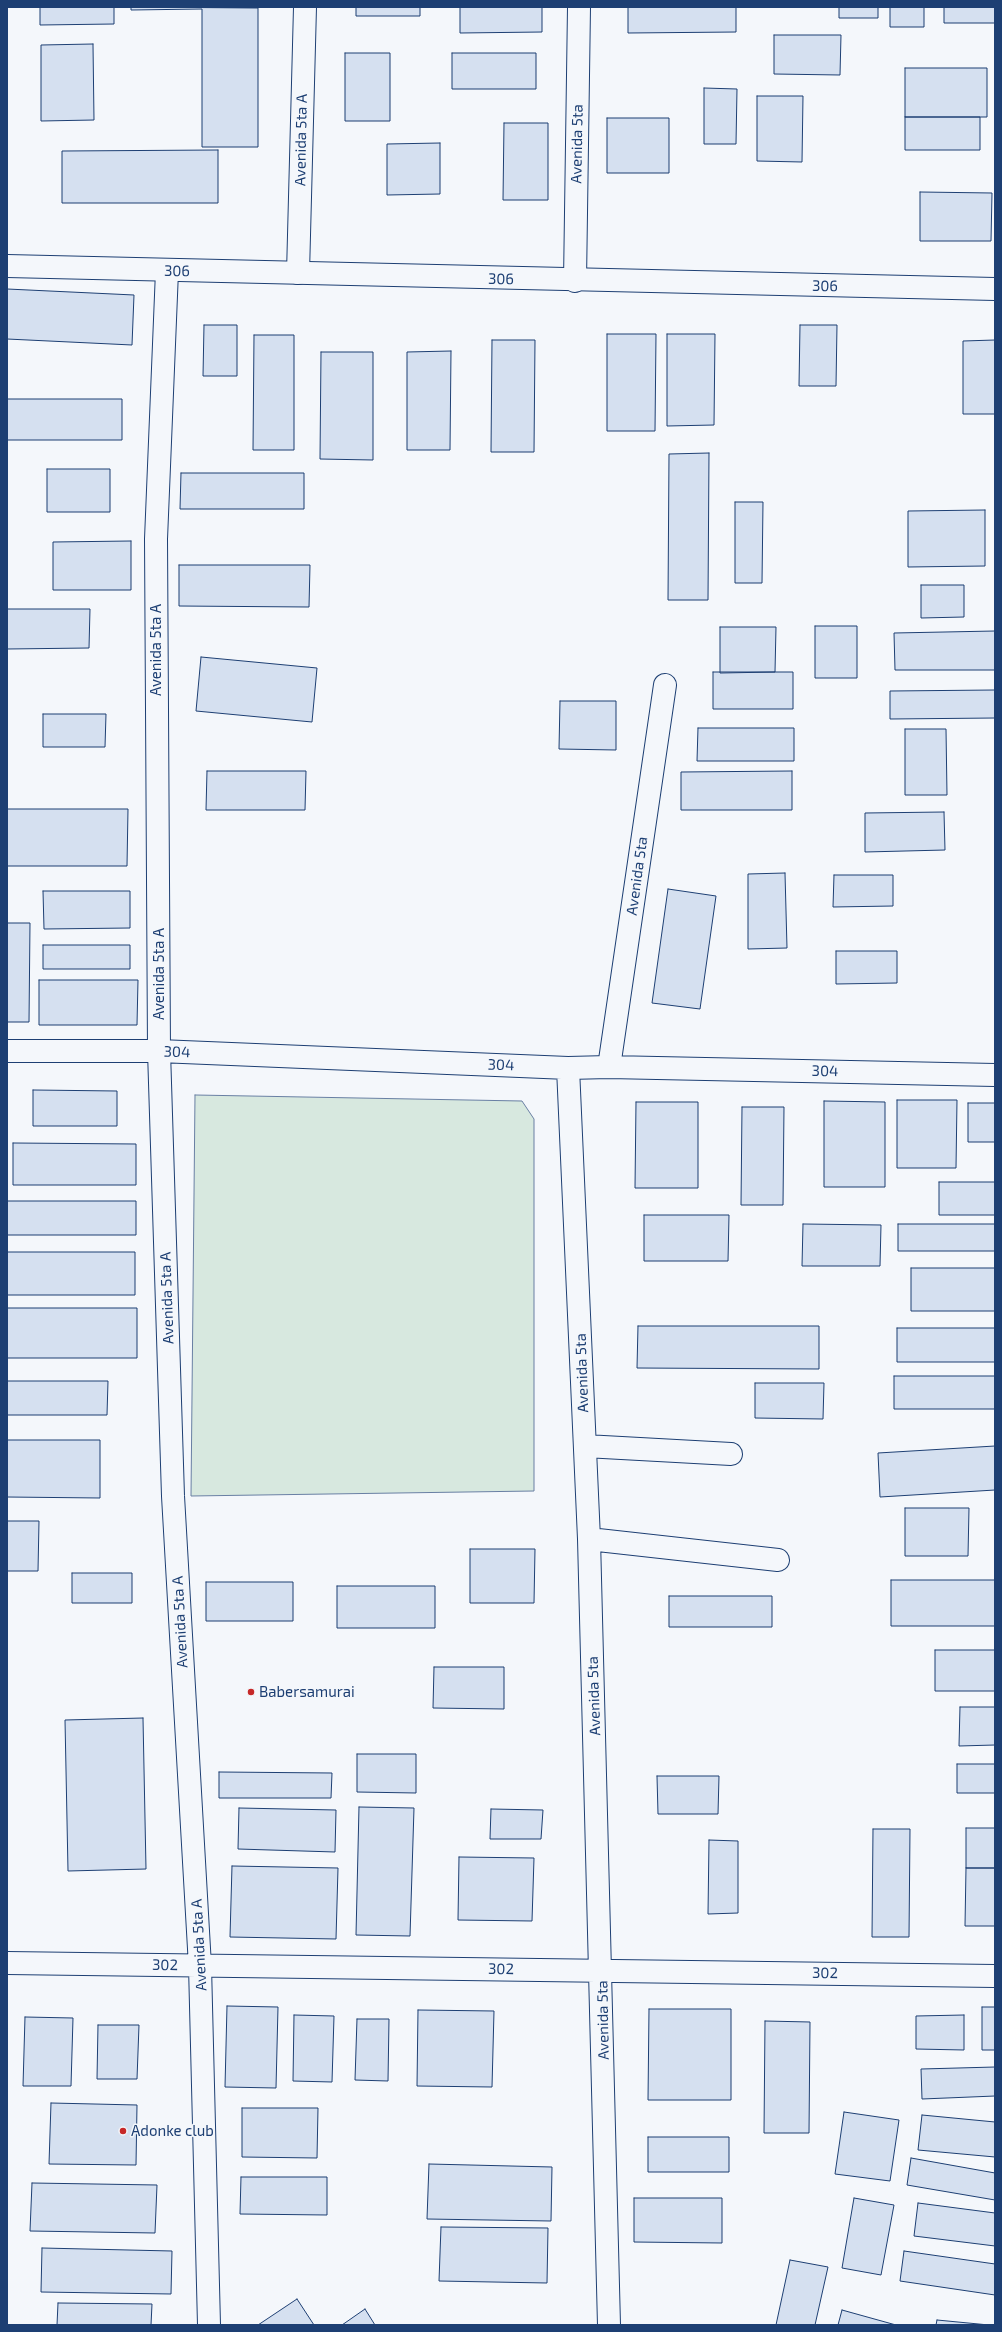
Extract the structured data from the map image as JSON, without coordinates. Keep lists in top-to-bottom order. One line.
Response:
{"streets":{"street":["Avenida 5ta A","Avenida 5ta","306","304","302"]},"crossings":[["Avenida 5ta A","306"],["Avenida 5ta A","304"],["Avenida 5ta A","302"],["Avenida 5ta","306"],["Avenida 5ta","304"],["Avenida 5ta","302"]],"places":["Babersamurai","Adonke club"]}
